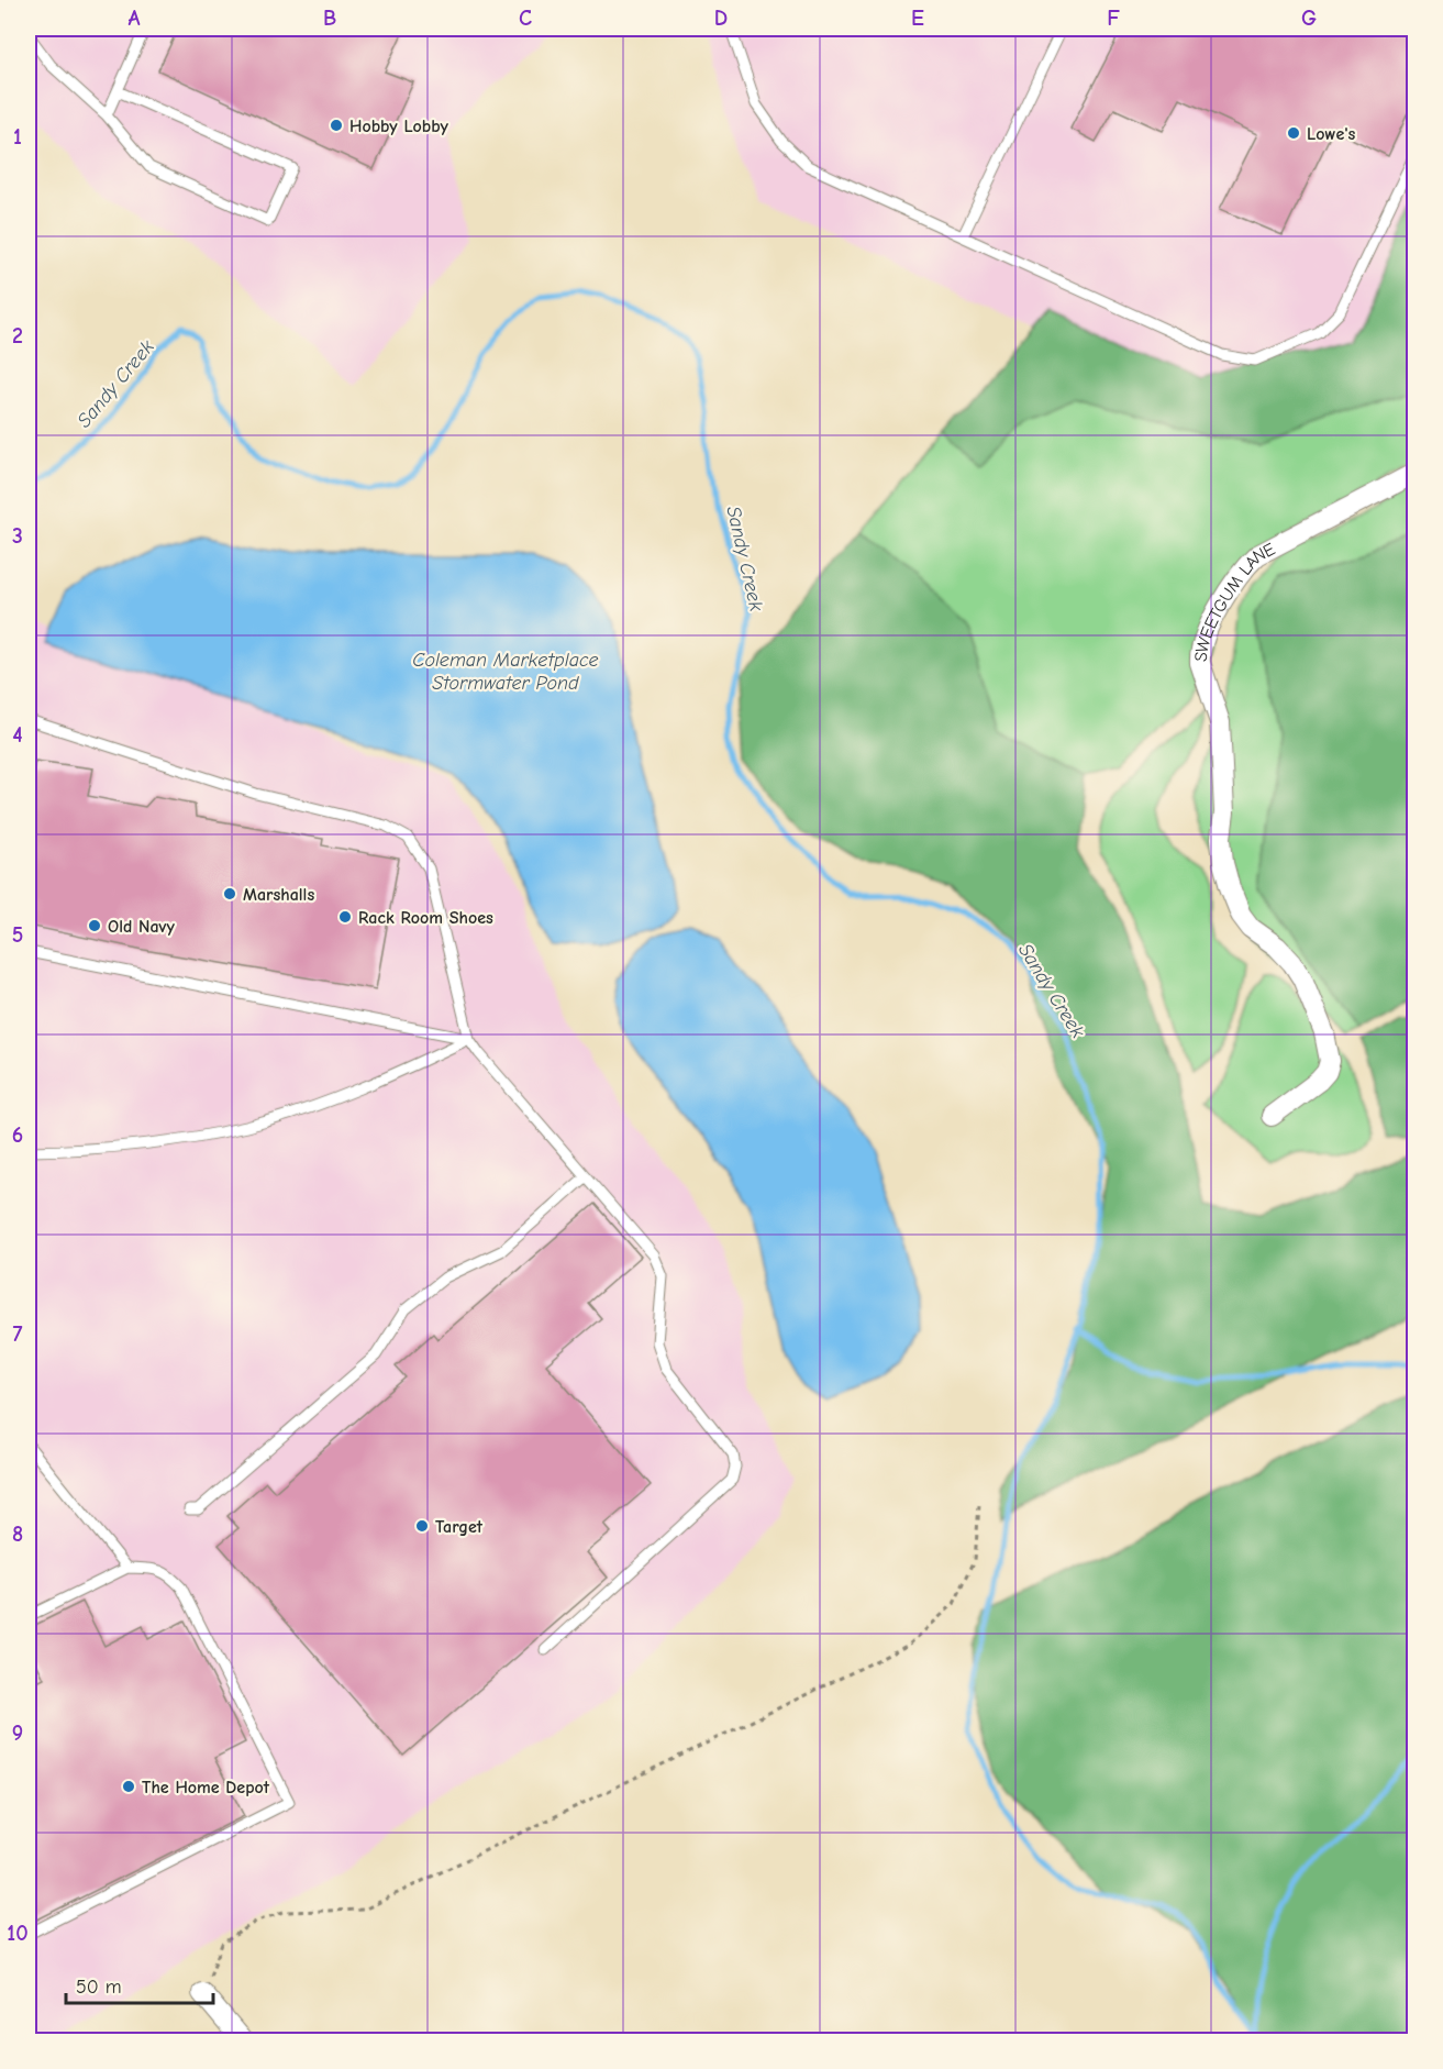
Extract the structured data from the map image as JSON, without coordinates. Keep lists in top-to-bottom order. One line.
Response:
{"streets":{"street":["SWEETGUM LANE"]},"water":["Sandy Creek","Coleman Marketplace Stormwater Pond"],"places":["Hobby Lobby","Lowe's","Marshalls","Rack Room Shoes","Old Navy","Target","The Home Depot"],"scale_bar":"50 m","grid":{"columns":["A","B","C","D","E","F","G"],"rows":["1","2","3","4","5","6","7","8","9","10"]}}
